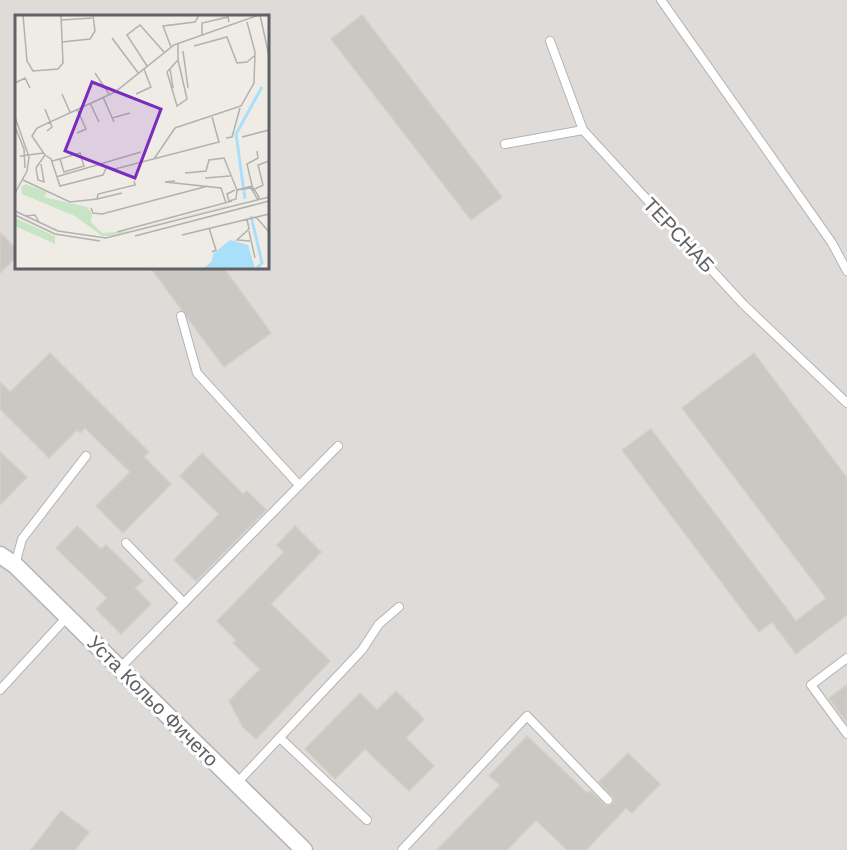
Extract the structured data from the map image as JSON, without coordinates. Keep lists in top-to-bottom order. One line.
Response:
{"streets":{"street":["Уста Кольо Фичето"],"lane":["ТЕРСНАБ"]}}
